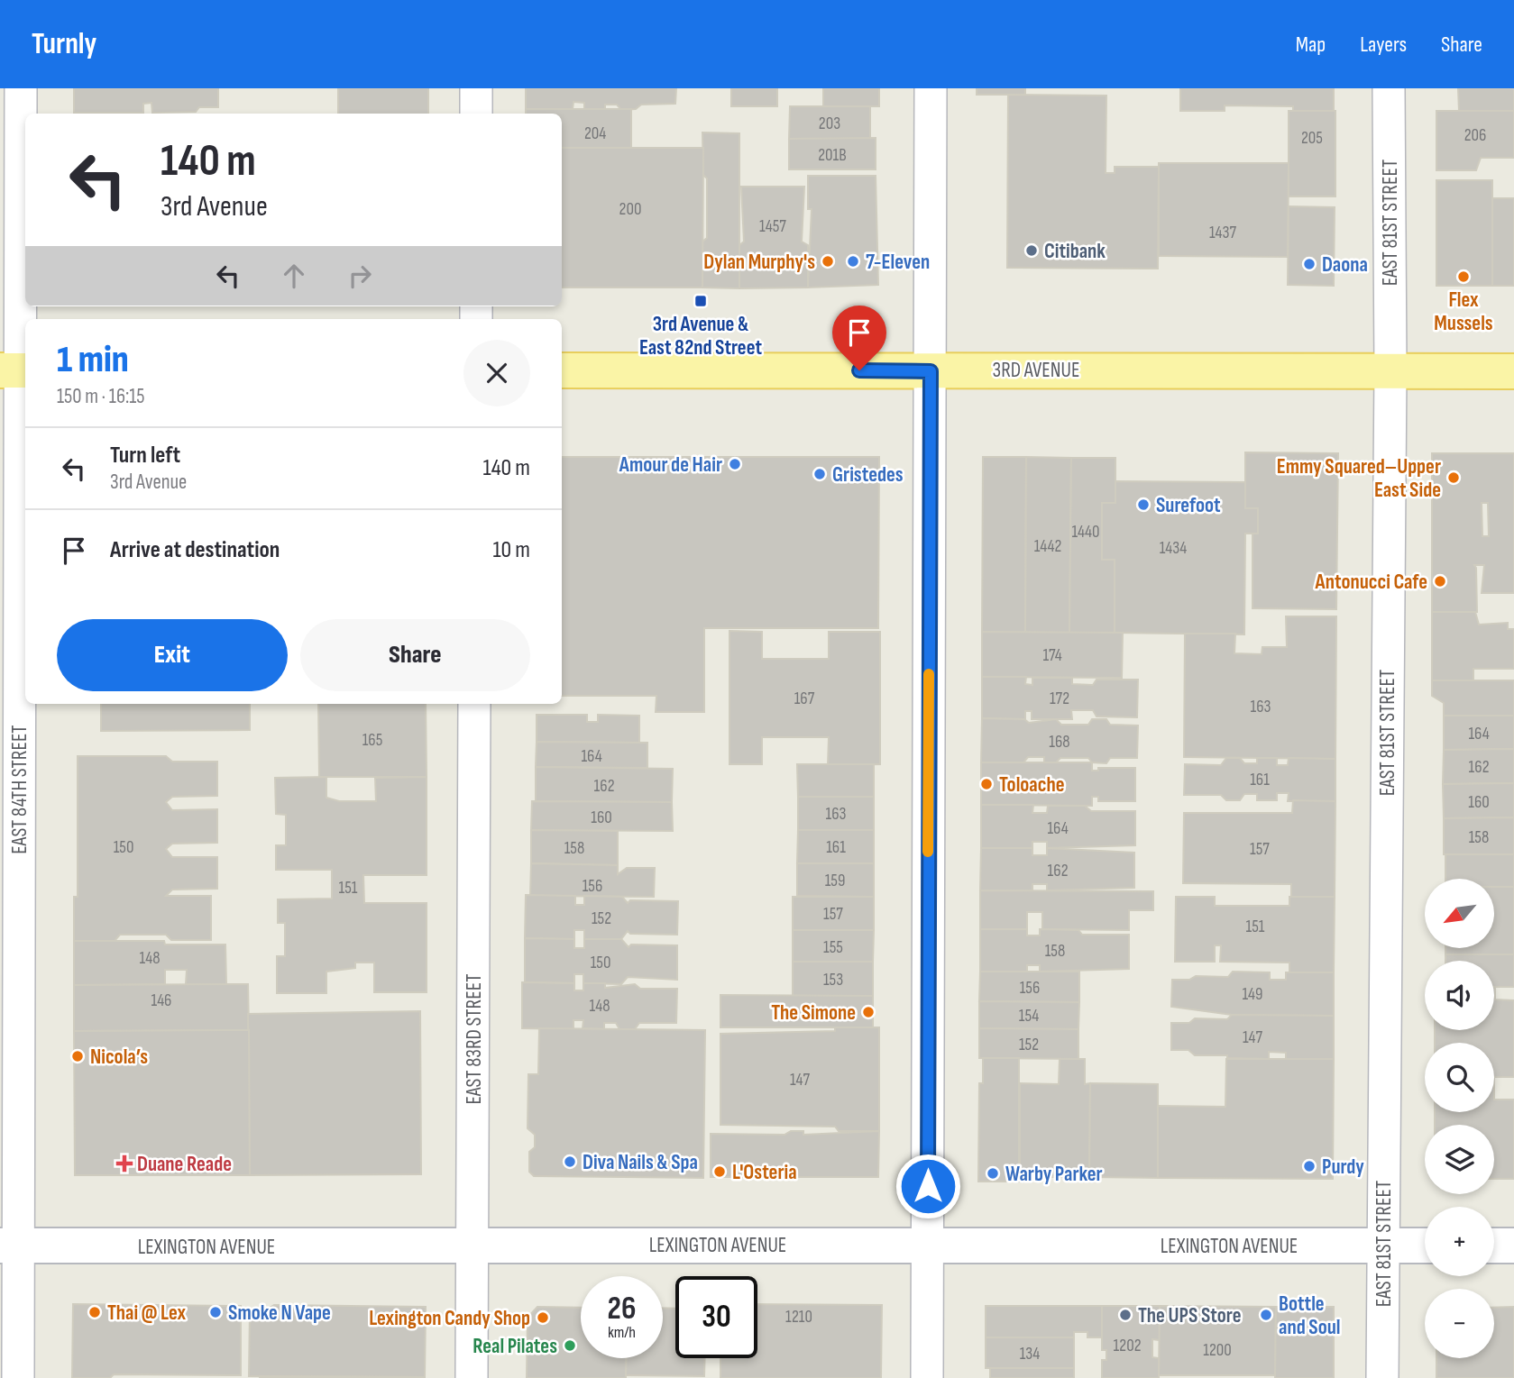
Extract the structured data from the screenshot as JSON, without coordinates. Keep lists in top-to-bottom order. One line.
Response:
{"streets":{"main road":["3RD AVENUE","LEXINGTON AVENUE"],"street":["EAST 81ST STREET","EAST 84TH STREET","EAST 83RD STREET"]},"crossings":[["EAST 81ST STREET","3RD AVENUE"],["EAST 81ST STREET","LEXINGTON AVENUE"],["EAST 84TH STREET","LEXINGTON AVENUE"],["EAST 83RD STREET","LEXINGTON AVENUE"]],"places":{"other":["Citibank","Dylan Murphy's","7-Eleven","Daona","Flex Mussels","Amour de Hair","Gristedes","Emmy Squared–Upper East Side","Surefoot","Antonucci Cafe","Toloache","The Simone","Nicola’s","Diva Nails & Spa","Purdy","L'Osteria","Warby Parker","Thai @ Lex","Smoke N Vape","The UPS Store","Bottle and Soul","Lexington Candy Shop","Real Pilates"],"transit":["3rd Avenue & East 82nd Street"],"health":["Duane Reade"]},"house_numbers":["203","204","206","205","201B","200","1457","1437","1440","1442","1434","174","167","172","163","164","165","168","164","162","161","162","160","163","160","164","158","150","161","158","157","162","159","156","151","157","152","151","155","158","148","150","153","156","149","146","148","154","147","152","147","1210","1202","1200","134"],"north":"bottom left","page":{"header":"Turnly","nav":["Map","Layers","Share"],"turn":["140 m","3rd Avenue"],"heading":["1 min","150 m · 16:15"],"list":[{"name":"Turn left","note":"3rd Avenue","value":"140 m"},{"name":"Arrive at destination","value":"10 m"}],"buttons":["Exit","Share"],"map_buttons":["+","−"],"speed":"26 km/h","limit":"30"}}
